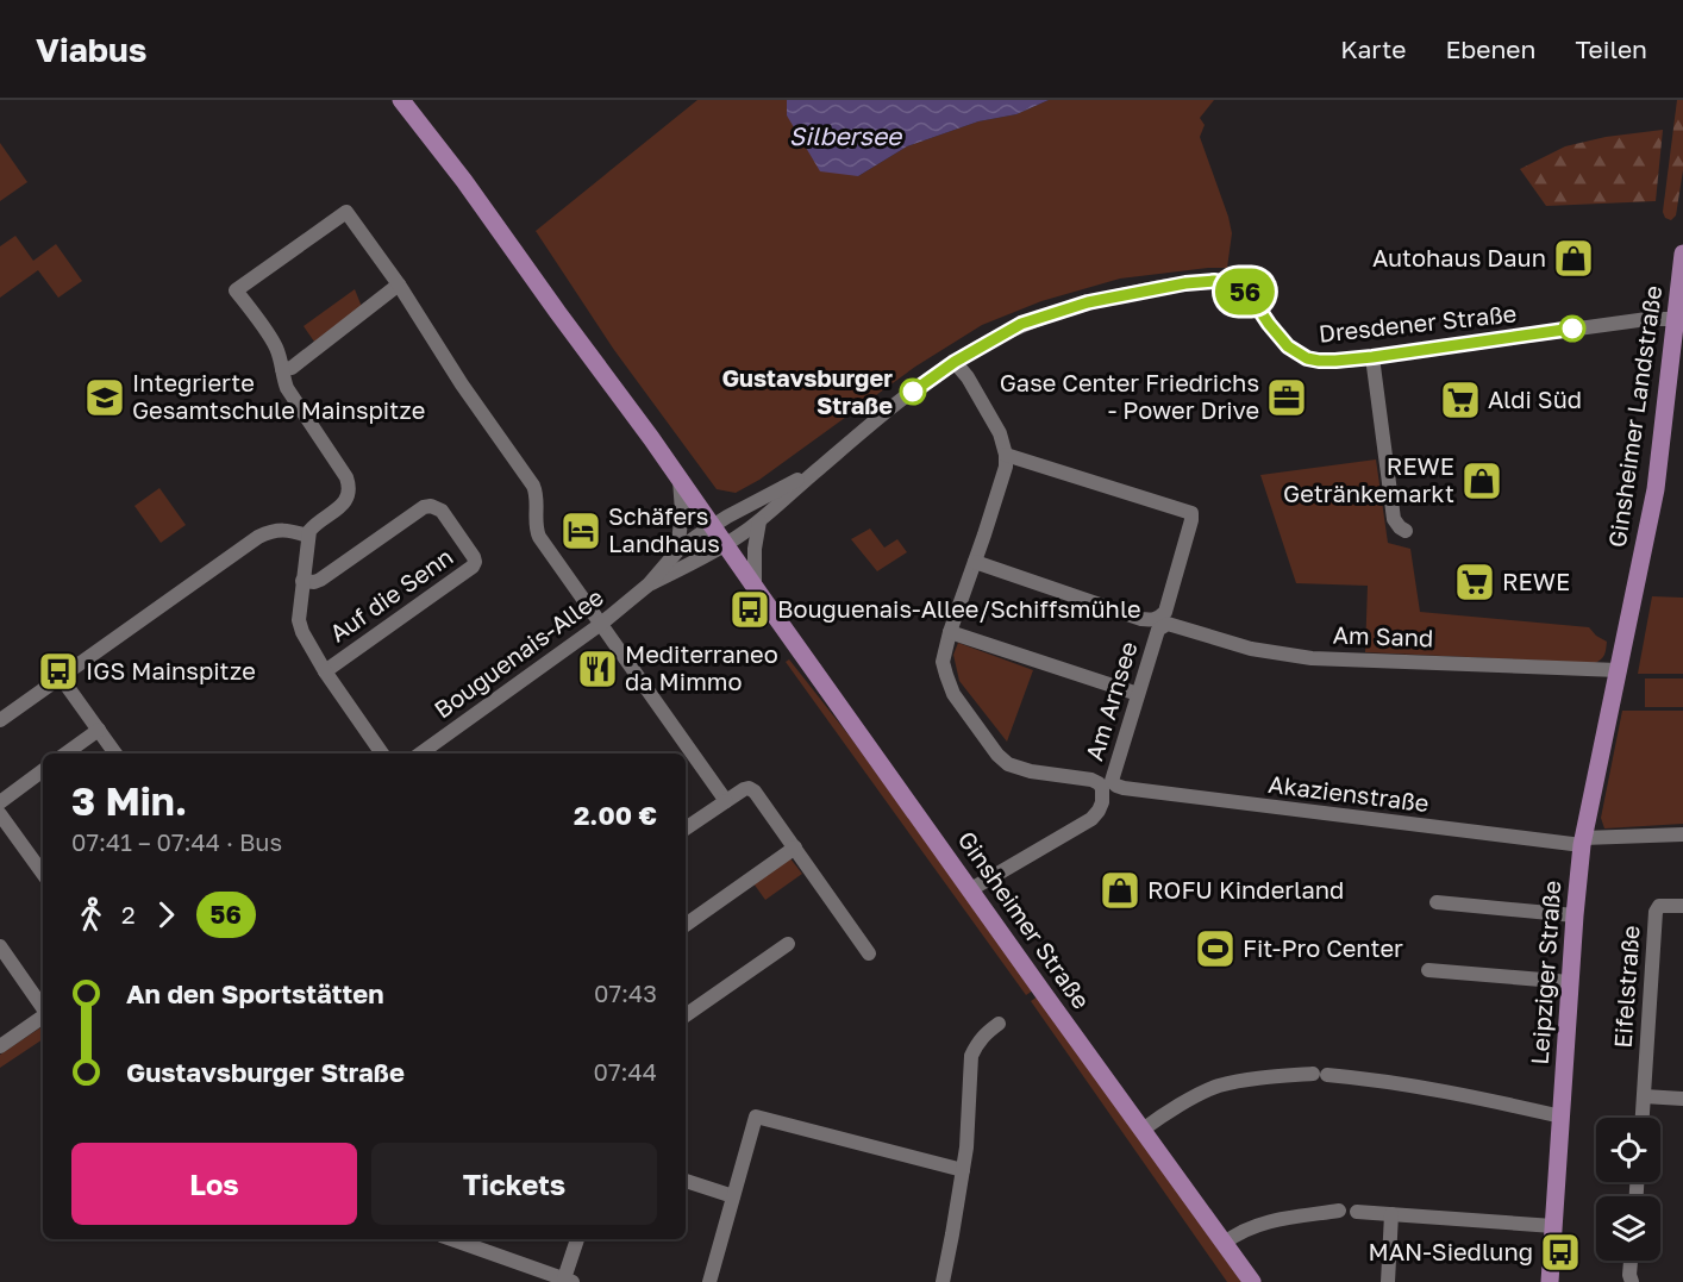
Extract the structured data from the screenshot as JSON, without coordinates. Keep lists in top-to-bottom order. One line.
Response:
{"streets":{"main road":["Ginsheimer Landstraße","Ginsheimer Straße","Leipziger Straße"],"street":["Dresdener Straße","Auf die Senn","Am Sand","Bouguenais-Allee","Am Arnsee","Akazienstraße","Eifelstraße"]},"crossings":[["Dresdener Straße","Ginsheimer Landstraße"],["Dresdener Straße","Bouguenais-Allee"],["Dresdener Straße","Ginsheimer Straße"],["Ginsheimer Landstraße","Am Sand"],["Ginsheimer Landstraße","Leipziger Straße"],["Am Sand","Am Arnsee"],["Am Sand","Leipziger Straße"],["Bouguenais-Allee","Ginsheimer Straße"],["Am Arnsee","Akazienstraße"],["Akazienstraße","Leipziger Straße"]],"water":["Silbersee"],"places":{"shop":["Autohaus Daun","REWE Getränkemarkt","ROFU Kinderland"],"other":["Gustavsburger Straße"],"school or university":["Integrierte Gesamtschule Mainspitze"],"office":["Gase Center Friedrichs - Power Drive"],"supermarket":["Aldi Süd","REWE"],"hotel":["Schäfers Landhaus"],"bus stop":["Bouguenais-Allee/Schiffsmühle","IGS Mainspitze","MAN-Siedlung"],"restaurant":["Mediterraneo da Mimmo"],"sports":["Fit-Pro Center"]},"lines":["bus line 56"],"page":{"header":"Viabus","nav":["Karte","Ebenen","Teilen"],"on_map":"56","heading":["3 Min.","07:41 – 07:44 · Bus","2.00 €"],"legs":["2","56"],"list":[{"name":"An den Sportstätten","value":"07:43"},{"name":"Gustavsburger Straße","value":"07:44"}],"buttons":["Los","Tickets"]}}
